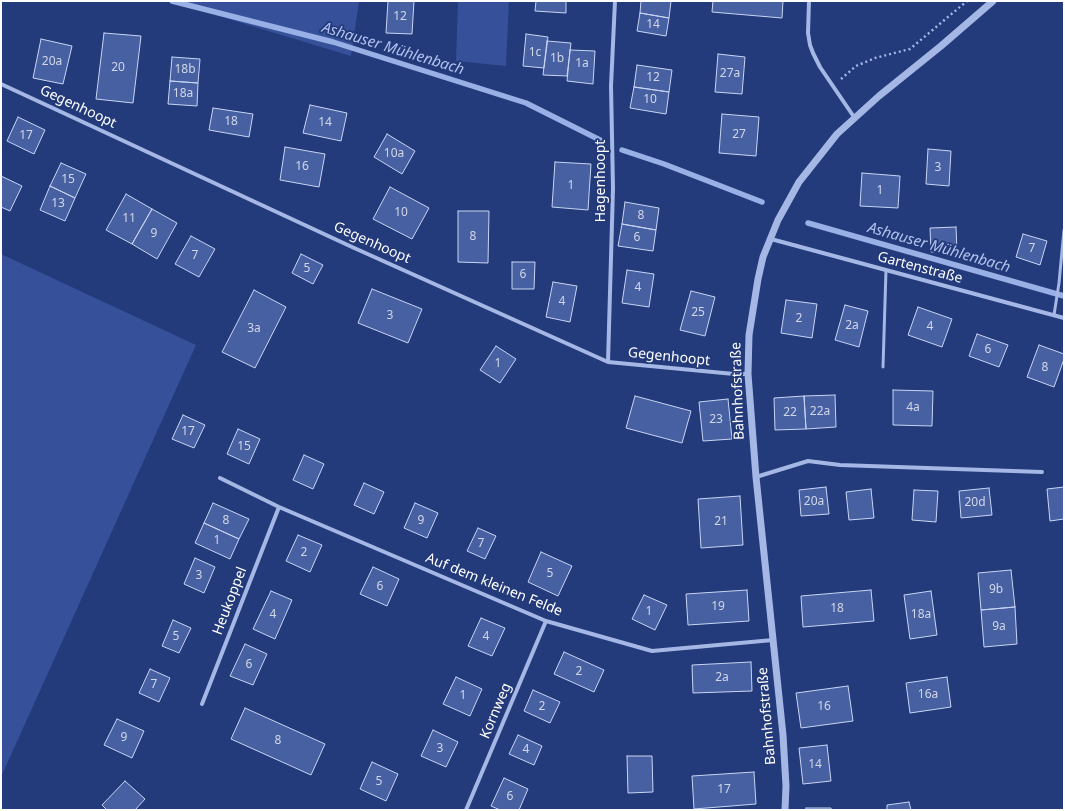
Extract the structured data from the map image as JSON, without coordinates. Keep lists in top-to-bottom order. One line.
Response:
{"streets":{"street":["Gegenhoopt","Hagenhoopt","Gartenstraße","Bahnhofstraße","Auf dem kleinen Felde","Heukoppel","Kornweg"]},"crossings":[["Gegenhoopt","Hagenhoopt"],["Gegenhoopt","Bahnhofstraße"],["Gartenstraße","Bahnhofstraße"],["Bahnhofstraße","Auf dem kleinen Felde"],["Auf dem kleinen Felde","Heukoppel"],["Auf dem kleinen Felde","Kornweg"]],"water":["Ashauser Mühlenbach"],"house_numbers":["12","14","1c","1b","20a","1a","20","18b","27a","12","18a","10","18","14","27","17","10a","16","3","15","1","1","13","10","8","11","9","8","6","7","7","5","6","4","4","25","3","2","2a","4","3a","6","1","8","4a","22a","22","23","17","15","20a","20d","8","9","21","1","7","2","5","3","6","9b","19","18","1","4","18a","9a","5","4","6","2","2a","7","16a","1","2","16","9","8","3","4","14","5","17","6"]}
